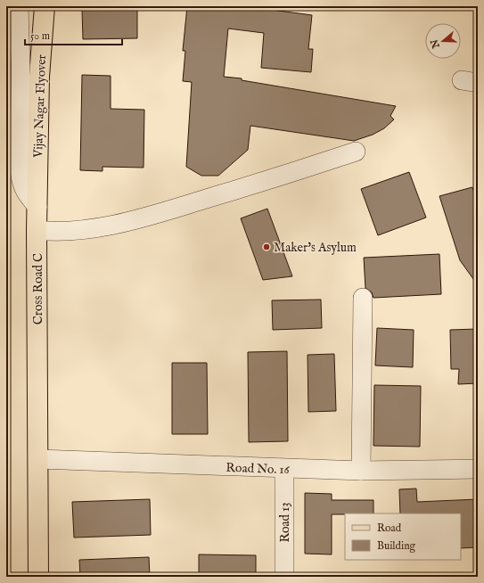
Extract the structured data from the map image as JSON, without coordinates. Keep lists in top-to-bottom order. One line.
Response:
{"streets":{"main road":["Vijay Nagar Flyover","Cross Road C"],"street":["Road No. 16","Road 13"]},"crossings":[["Vijay Nagar Flyover","Cross Road C"],["Cross Road C","Road No. 16"],["Road No. 16","Road 13"]],"places":["Maker's Asylum"],"legend":["Road","Building"],"scale_bar":"50 m","north":"left"}
